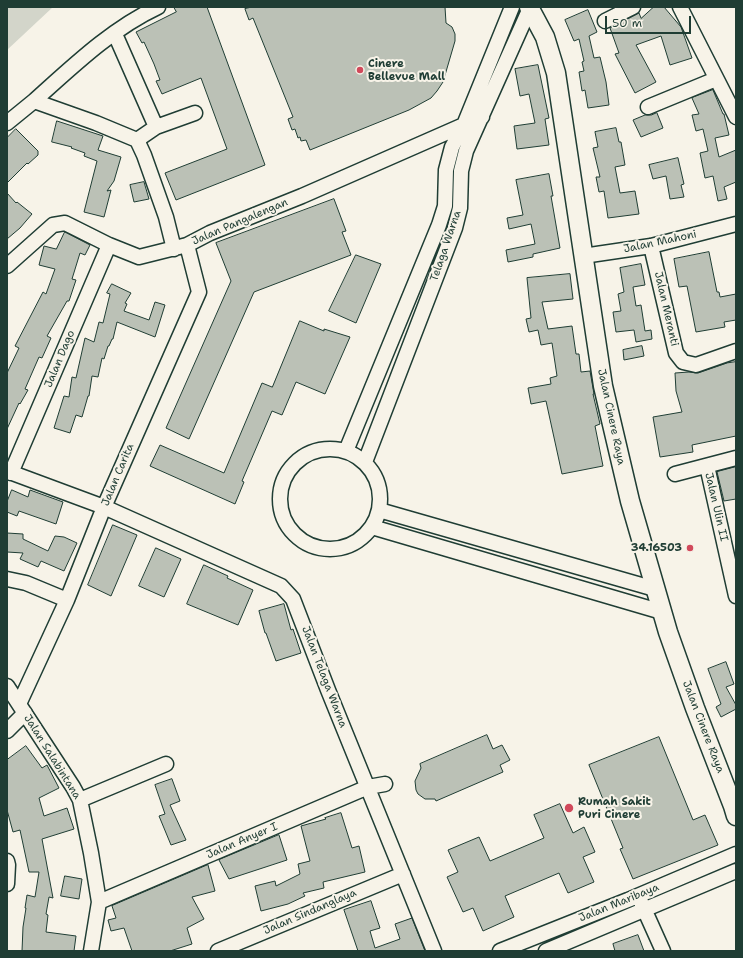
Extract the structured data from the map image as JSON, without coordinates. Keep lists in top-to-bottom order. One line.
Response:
{"streets":{"main road":["Jalan Cinere Raya"],"street":["Jalan Pangalengan","Jalan Mahoni","Telaga Warna","Jalan Meranti","Jalan Dago","Jalan Carita","Jalan Ulin II","Jalan Telaga Warna","Jalan Salabintana","Jalan Anyer I","Jalan Maribaya","Jalan Sindanglaya"]},"crossings":[["Jalan Pangalengan","Telaga Warna"],["Jalan Pangalengan","Jalan Dago"],["Jalan Pangalengan","Jalan Carita"],["Jalan Mahoni","Jalan Meranti"],["Jalan Mahoni","Jalan Cinere Raya"],["Telaga Warna","Jalan Cinere Raya"],["Jalan Dago","Jalan Telaga Warna"],["Jalan Carita","Jalan Telaga Warna"],["Jalan Carita","Jalan Salabintana"],["Jalan Telaga Warna","Jalan Anyer I"],["Jalan Telaga Warna","Jalan Sindanglaya"],["Jalan Salabintana","Jalan Anyer I"]],"places":["Cinere Bellevue Mall","34.16503","Rumah Sakit Puri Cinere"],"scale_bar":"50 m"}
